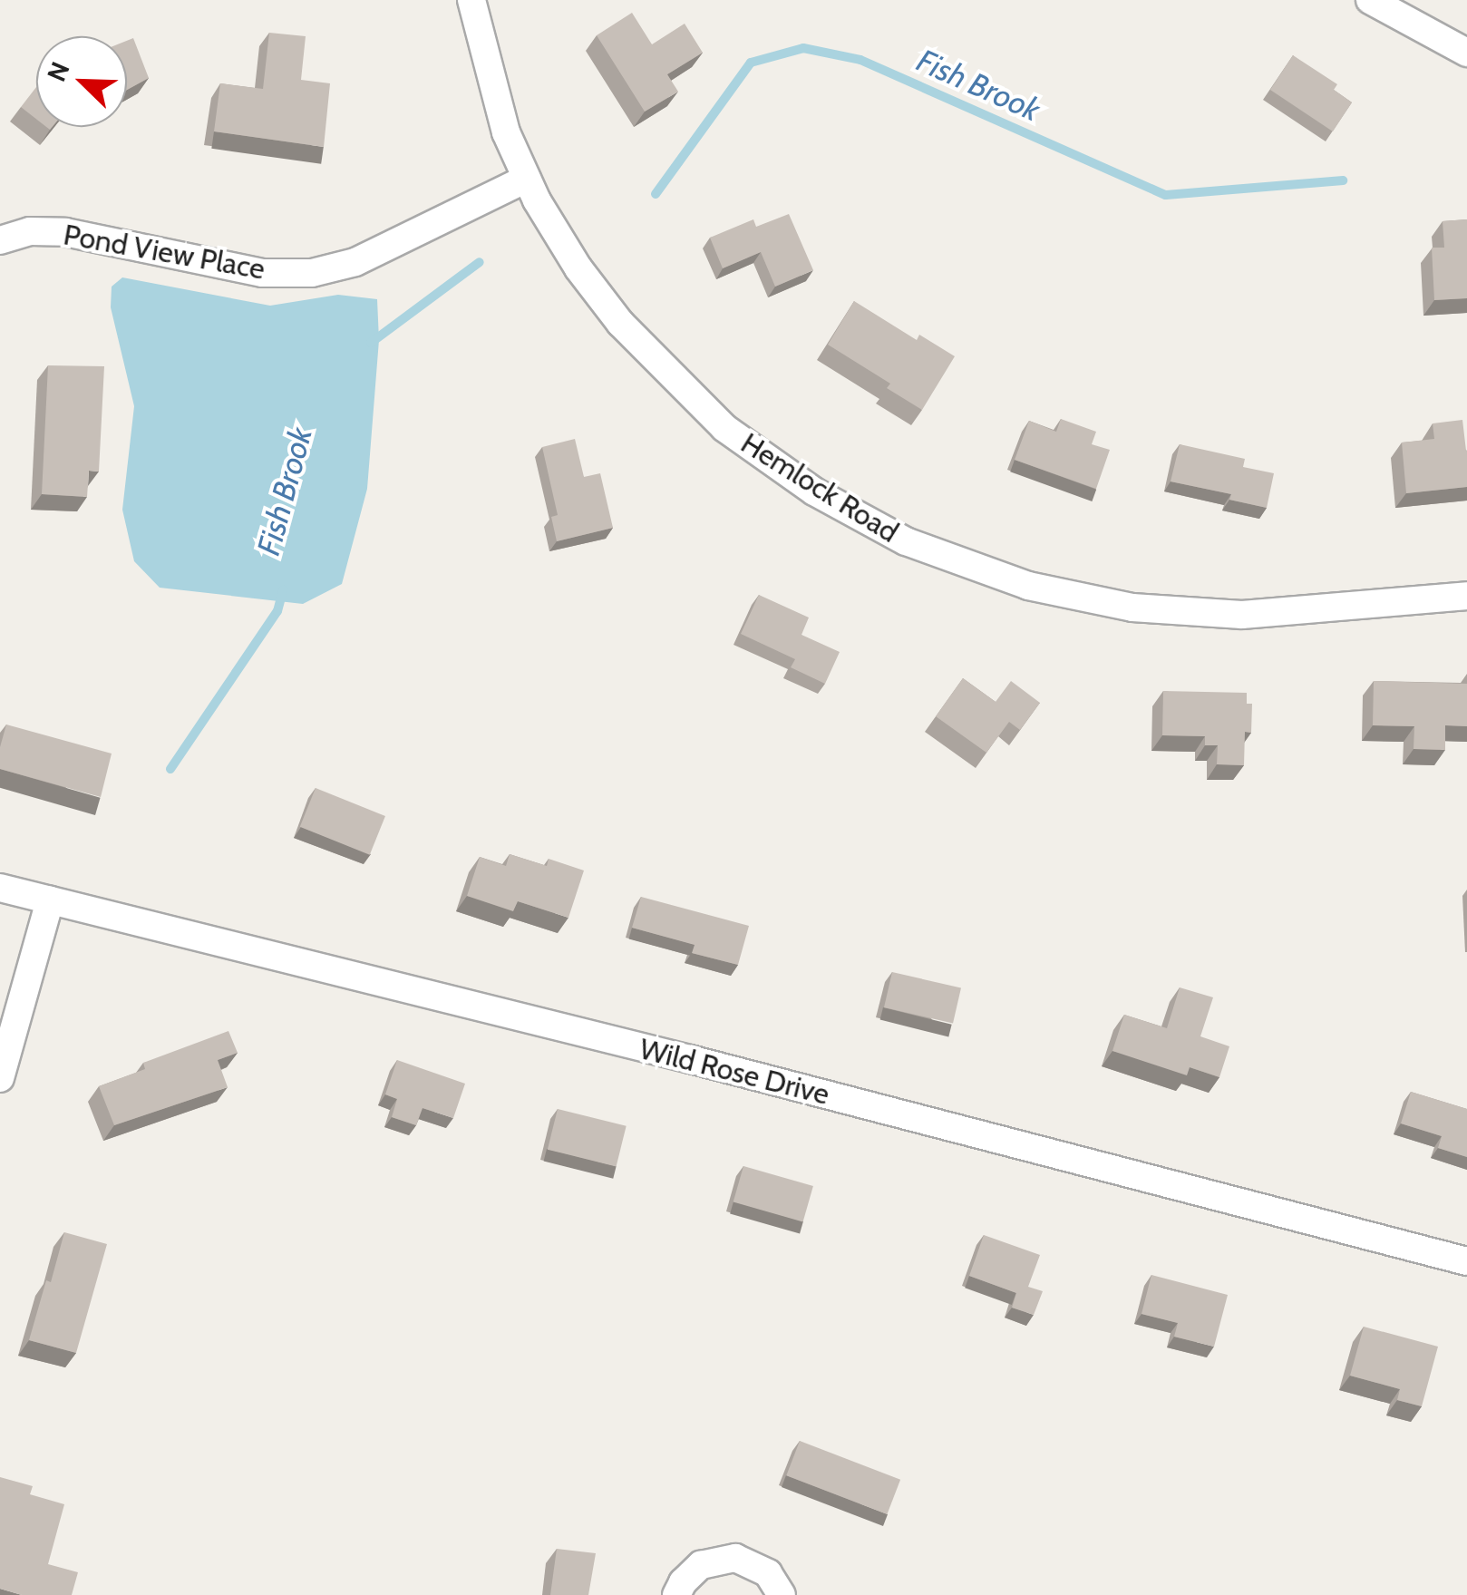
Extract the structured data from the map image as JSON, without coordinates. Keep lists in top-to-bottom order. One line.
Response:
{"streets":{"street":["Pond View Place","Hemlock Road","Wild Rose Drive"]},"crossings":[["Pond View Place","Hemlock Road"]],"water":["Fish Brook"],"north":"top left"}
